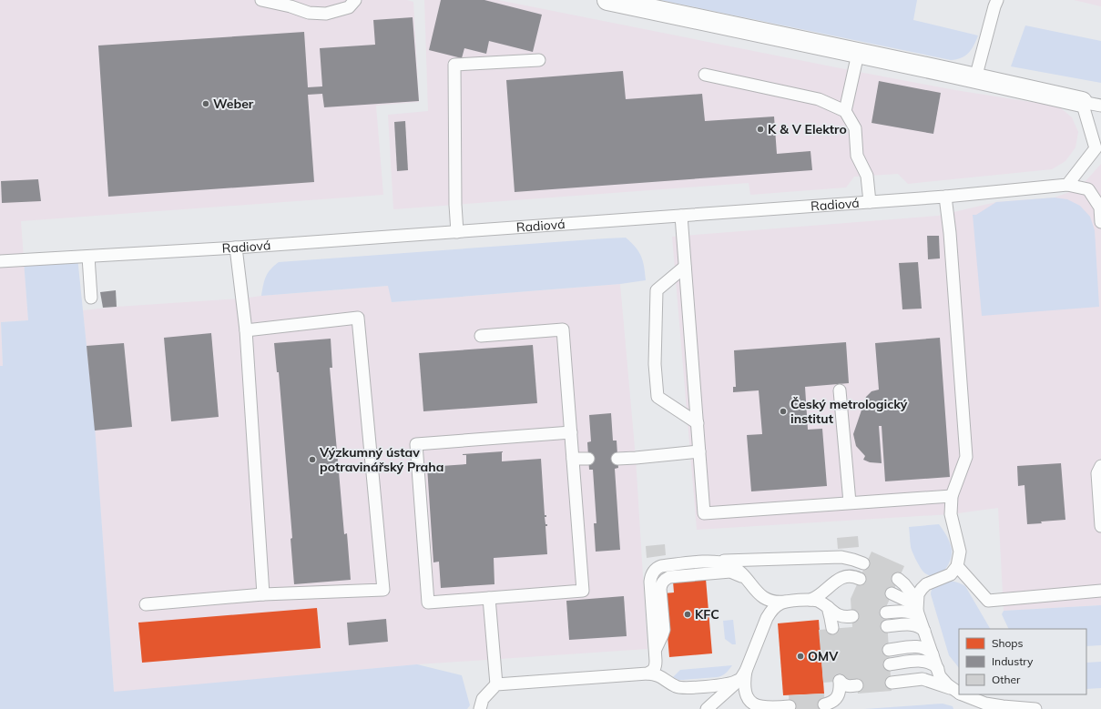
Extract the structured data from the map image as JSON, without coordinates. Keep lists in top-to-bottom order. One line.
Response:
{"streets":{"lane":["Radiová"]},"places":["Weber","K & V Elektro","Český metrologický institut","Výzkumný ústav potravinářský Praha","KFC","OMV"],"legend":["Shops","Industry","Other"]}
